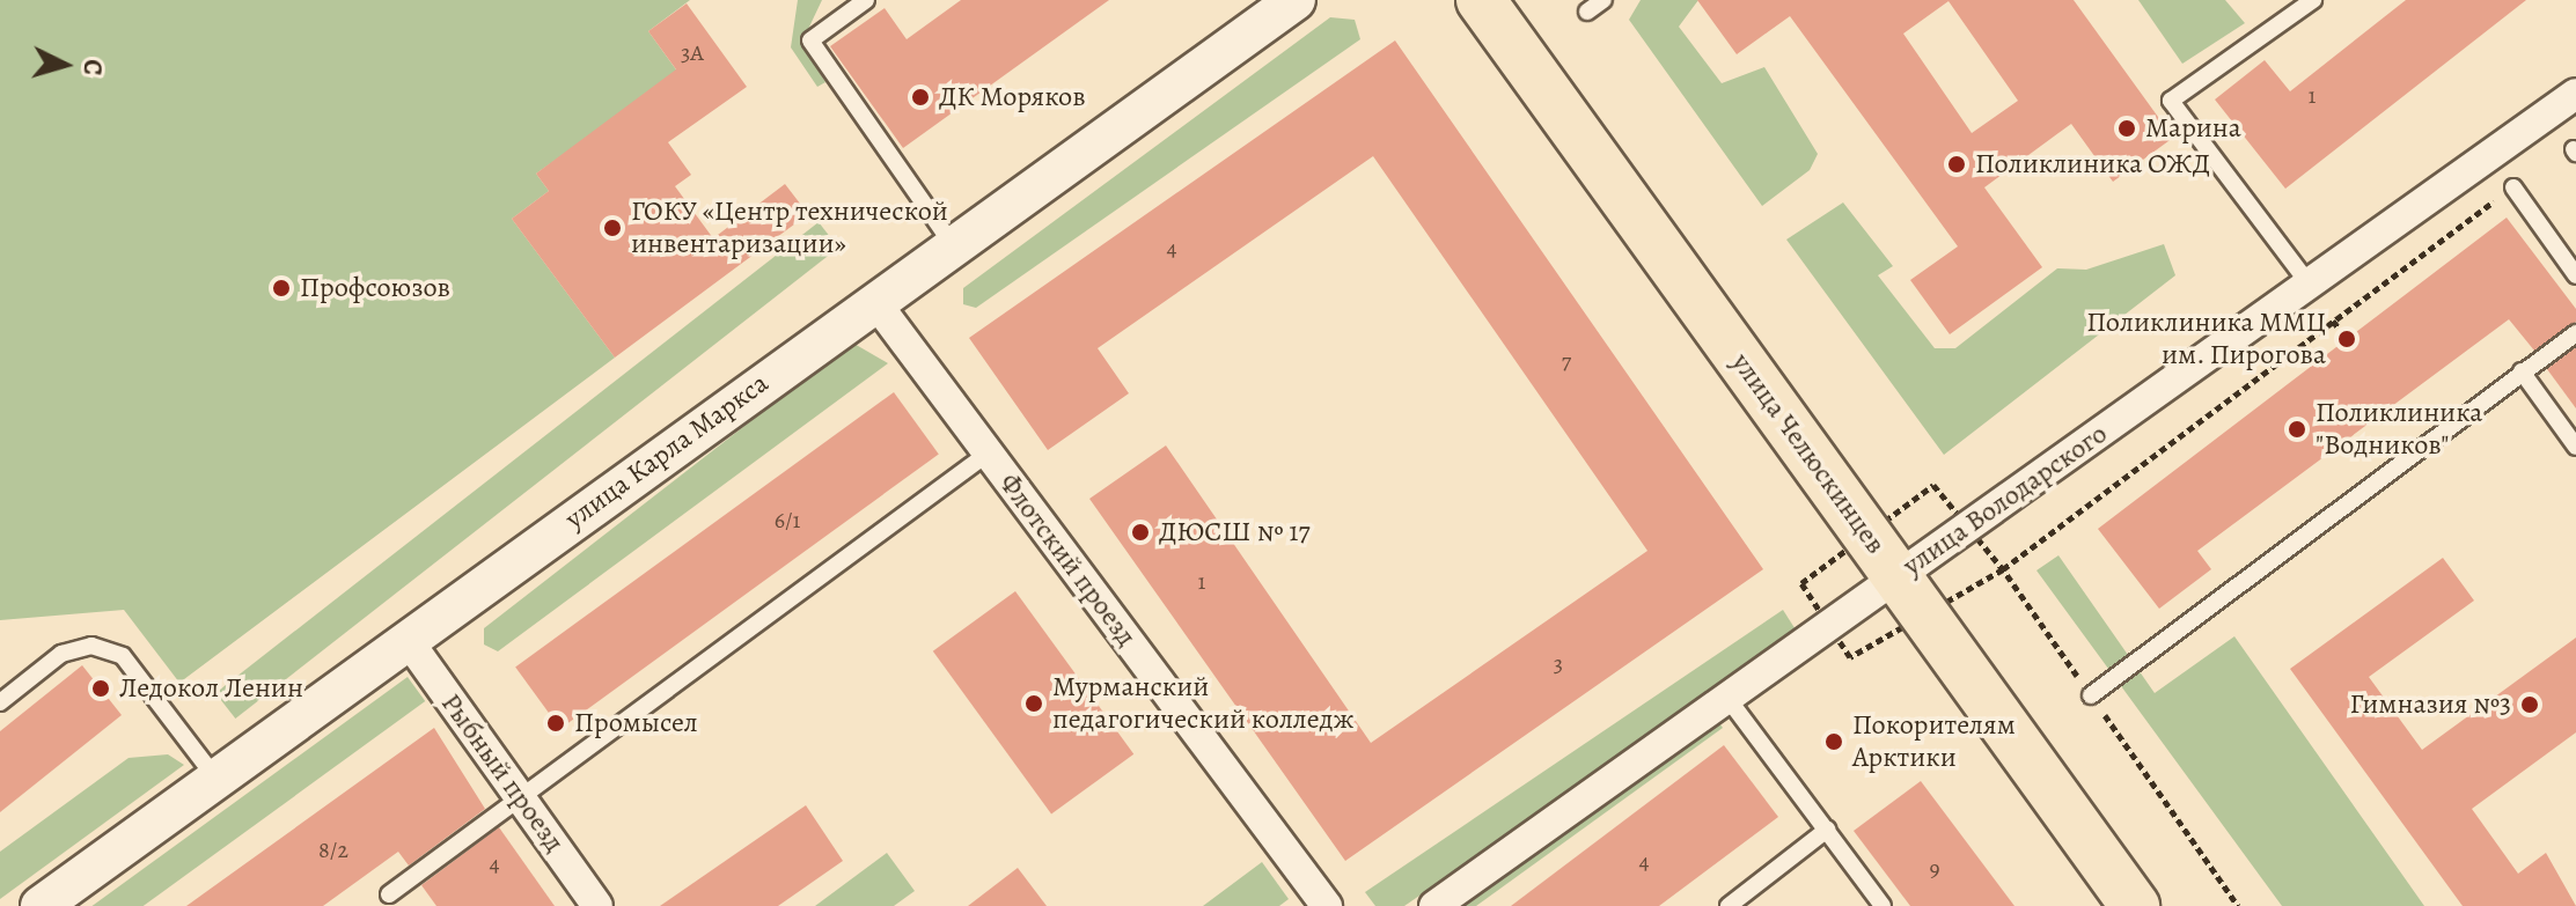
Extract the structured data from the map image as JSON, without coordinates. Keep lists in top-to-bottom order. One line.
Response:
{"streets":{"main road":["улица Челюскинцев"],"street":["улица Карла Маркса","улица Володарского","Флотский проезд","Рыбный проезд"]},"crossings":[["улица Карла Маркса","Флотский проезд"],["улица Карла Маркса","Рыбный проезд"],["улица Челюскинцев","улица Володарского"]],"places":["ДК Моряков","Марина","Поликлиника ОЖД","ГОКУ «Центр технической инвентаризации»","Профсоюзов","Поликлиника ММЦ им. Пирогова","Поликлиника \"Водников\"","ДЮСШ № 17","Ледокол Ленин","Мурманский педагогический колледж","Гимназия №3","Промысел","Покорителям Арктики"],"house_numbers":["3А","1","4","7","6/1","1","3","8/2","4","4","9"],"north":"right"}
